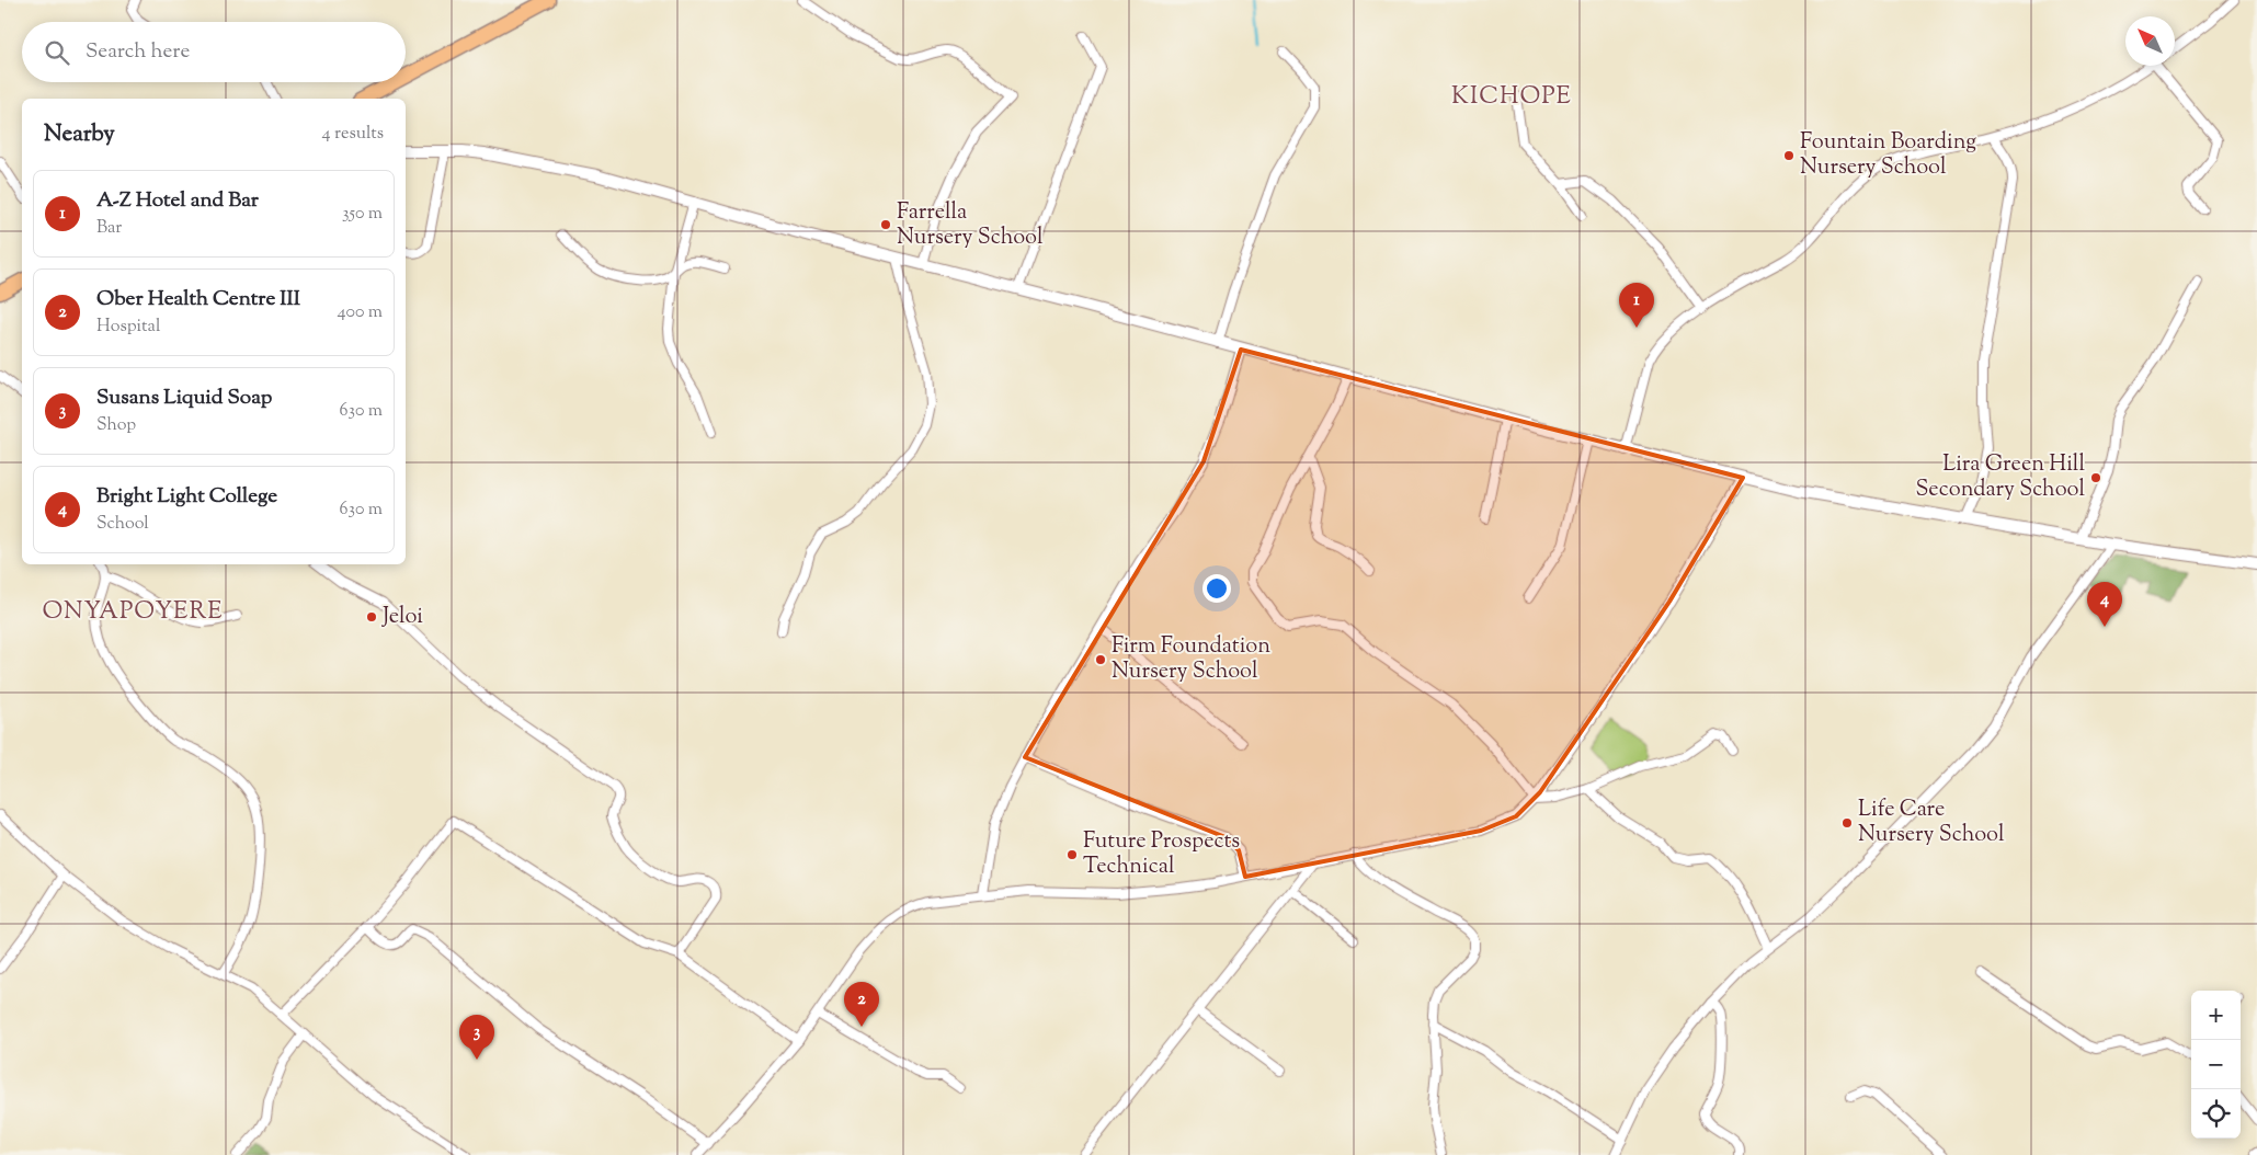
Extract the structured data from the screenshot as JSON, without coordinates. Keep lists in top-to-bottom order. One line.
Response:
{"districts":["KICHOPE","ONYAPOYERE"],"places":["Fountain Boarding Nursery School","Farrella Nursery School","Lira Green Hill Secondary School","Jeloi","Firm Foundation Nursery School","Life Care Nursery School","Future Prospects Technical"],"north":"top left","page":{"search":"Search here","heading":["Nearby","4 results"],"list":[{"mark":"1","name":"A-Z Hotel and Bar","note":"Bar","value":"350 m"},{"mark":"2","name":"Ober Health Centre III","note":"Hospital","value":"400 m"},{"mark":"3","name":"Susans Liquid Soap","note":"Shop","value":"630 m"},{"mark":"4","name":"Bright Light College","note":"School","value":"630 m"}],"pins":["1","4","2","3"],"map_buttons":["+","−"]}}
